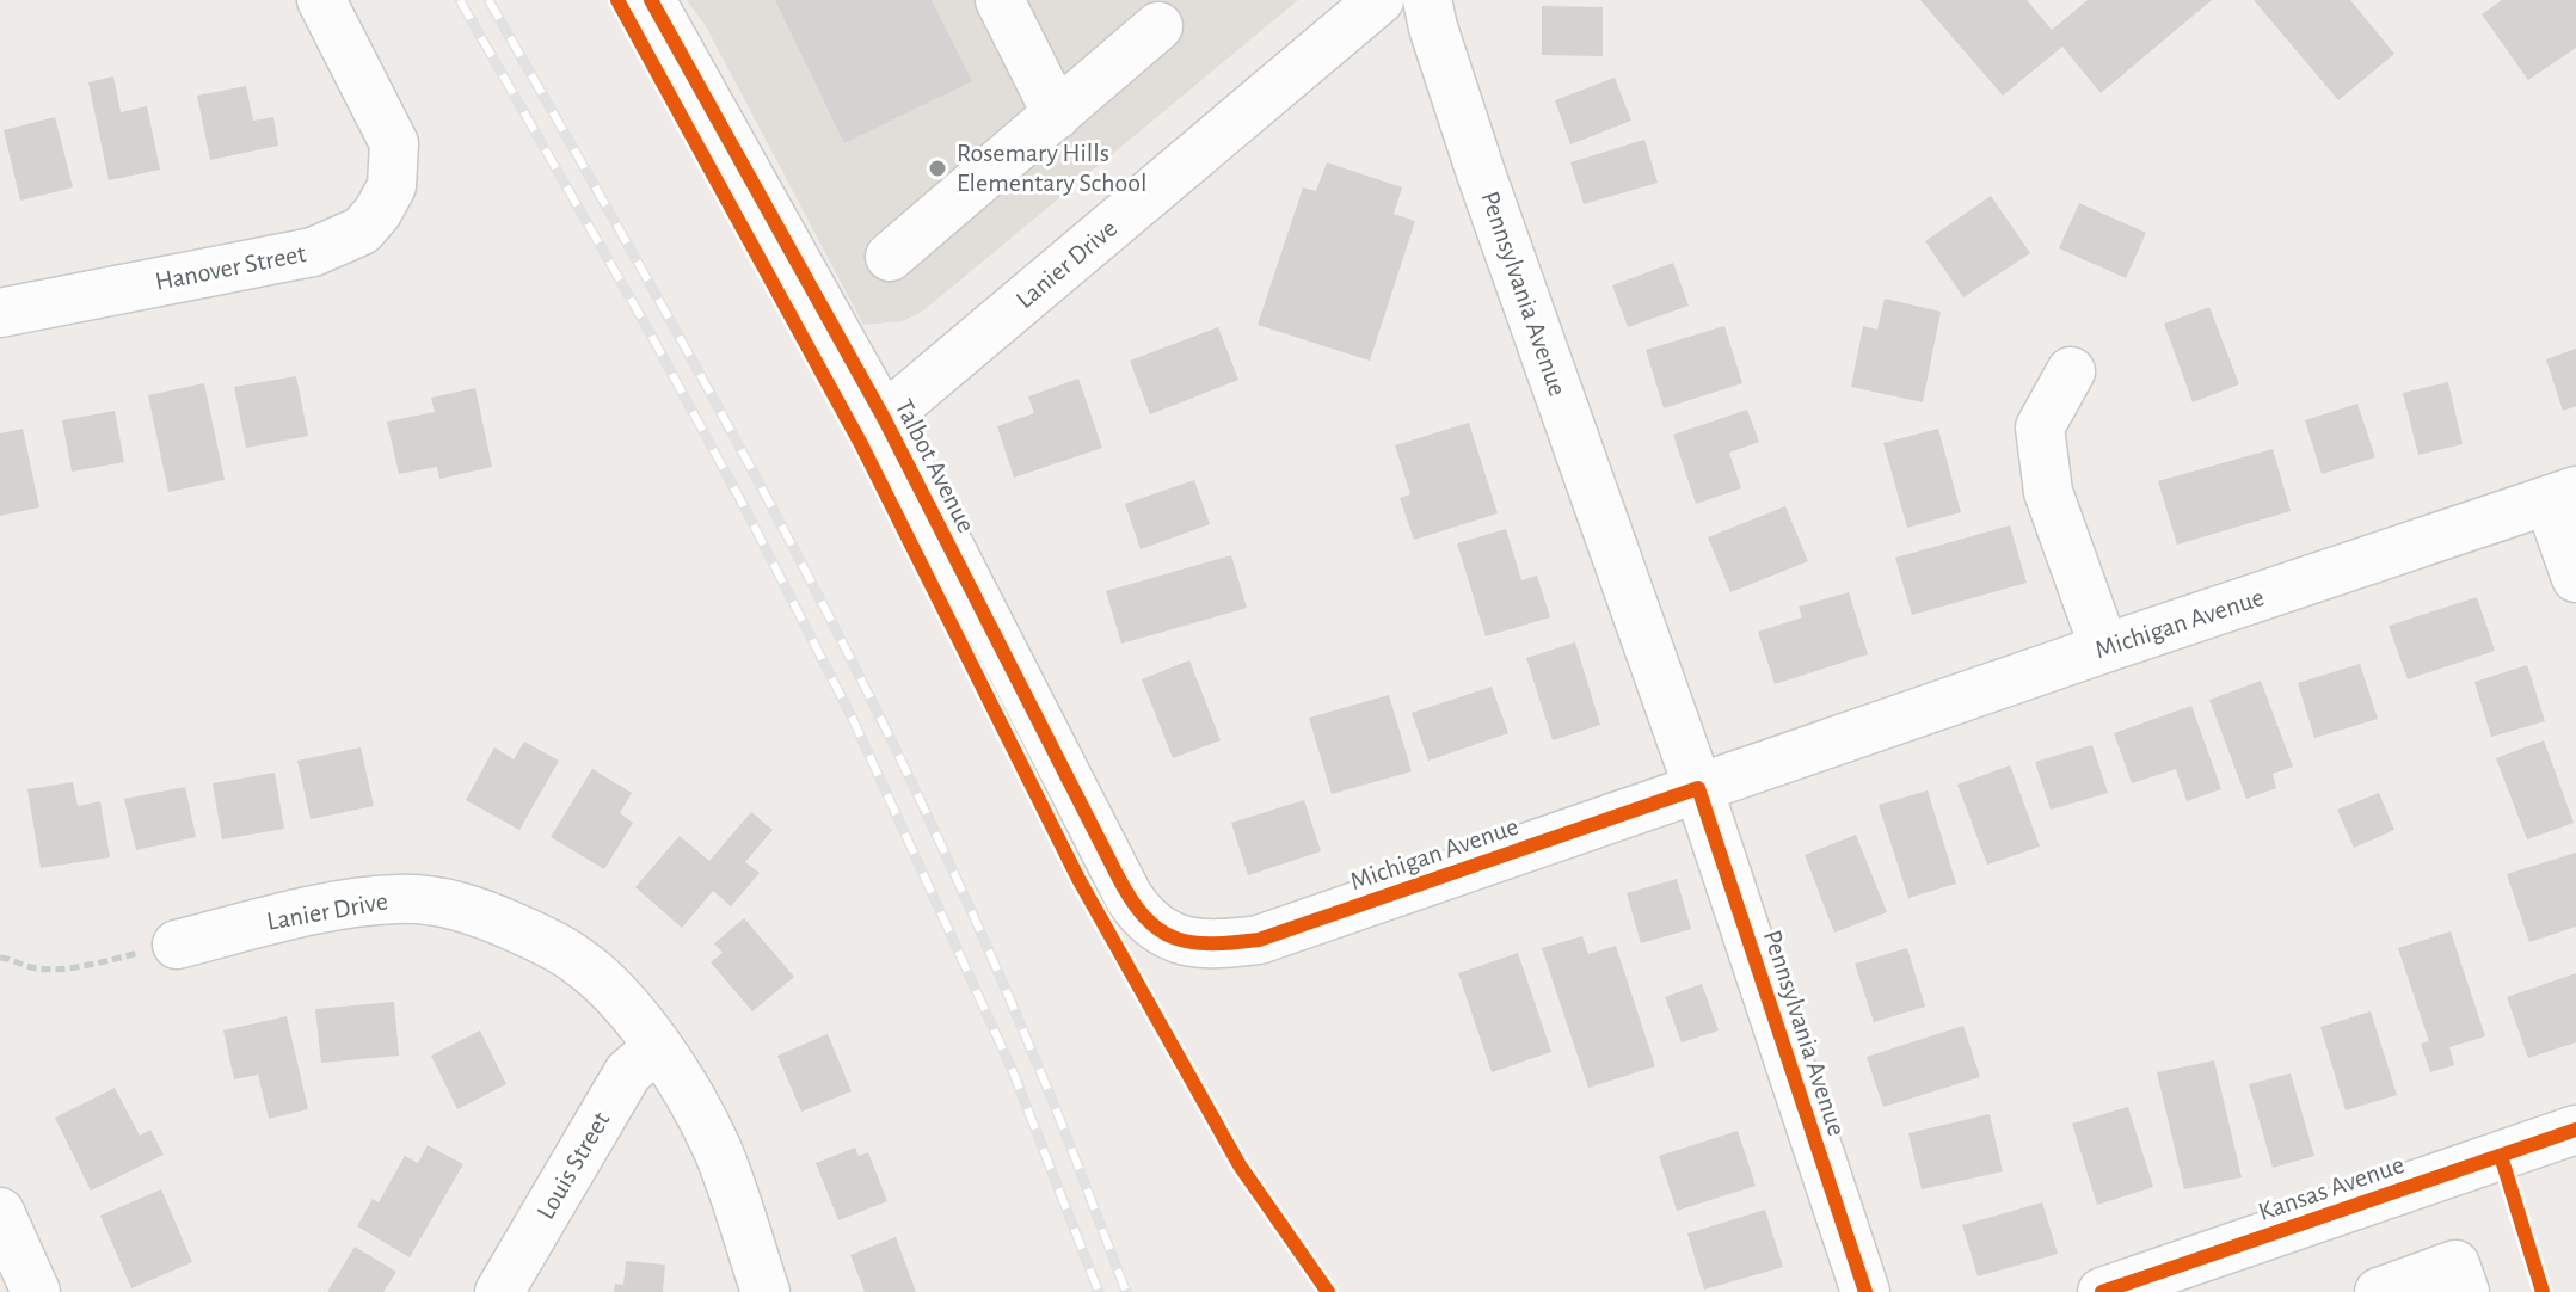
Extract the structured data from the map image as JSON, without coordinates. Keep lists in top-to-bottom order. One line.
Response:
{"streets":{"street":["Lanier Drive","Hanover Street","Pennsylvania Avenue","Talbot Avenue","Michigan Avenue","Louis Street","Kansas Avenue"]},"crossings":[["Lanier Drive","Talbot Avenue"],["Lanier Drive","Louis Street"],["Pennsylvania Avenue","Michigan Avenue"],["Talbot Avenue","Michigan Avenue"]],"places":["Rosemary Hills Elementary School"]}
